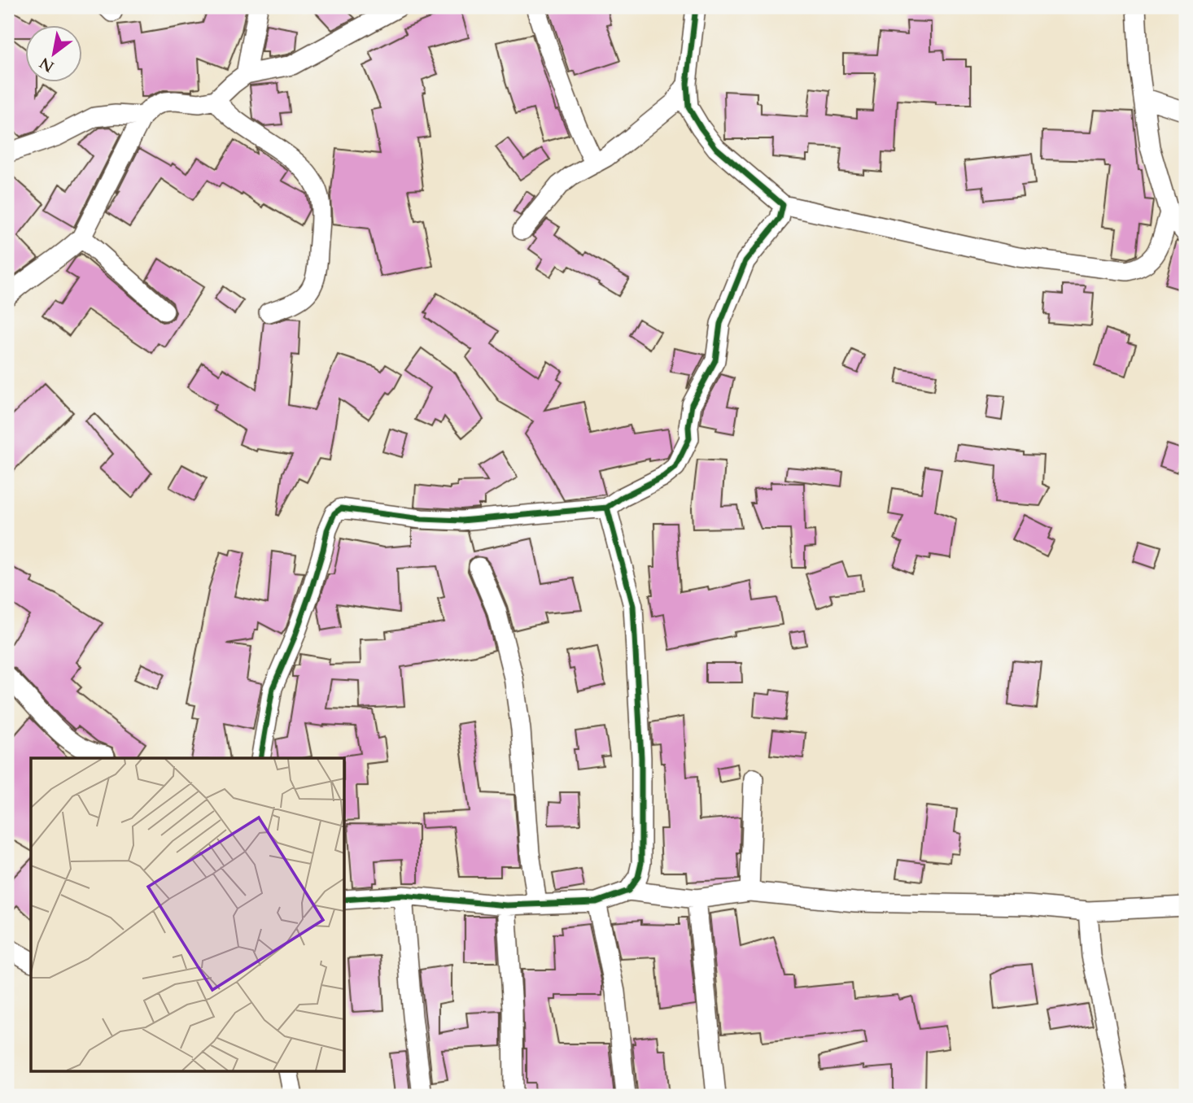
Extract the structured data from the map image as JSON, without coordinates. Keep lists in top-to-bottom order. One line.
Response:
{"north":"bottom left"}
